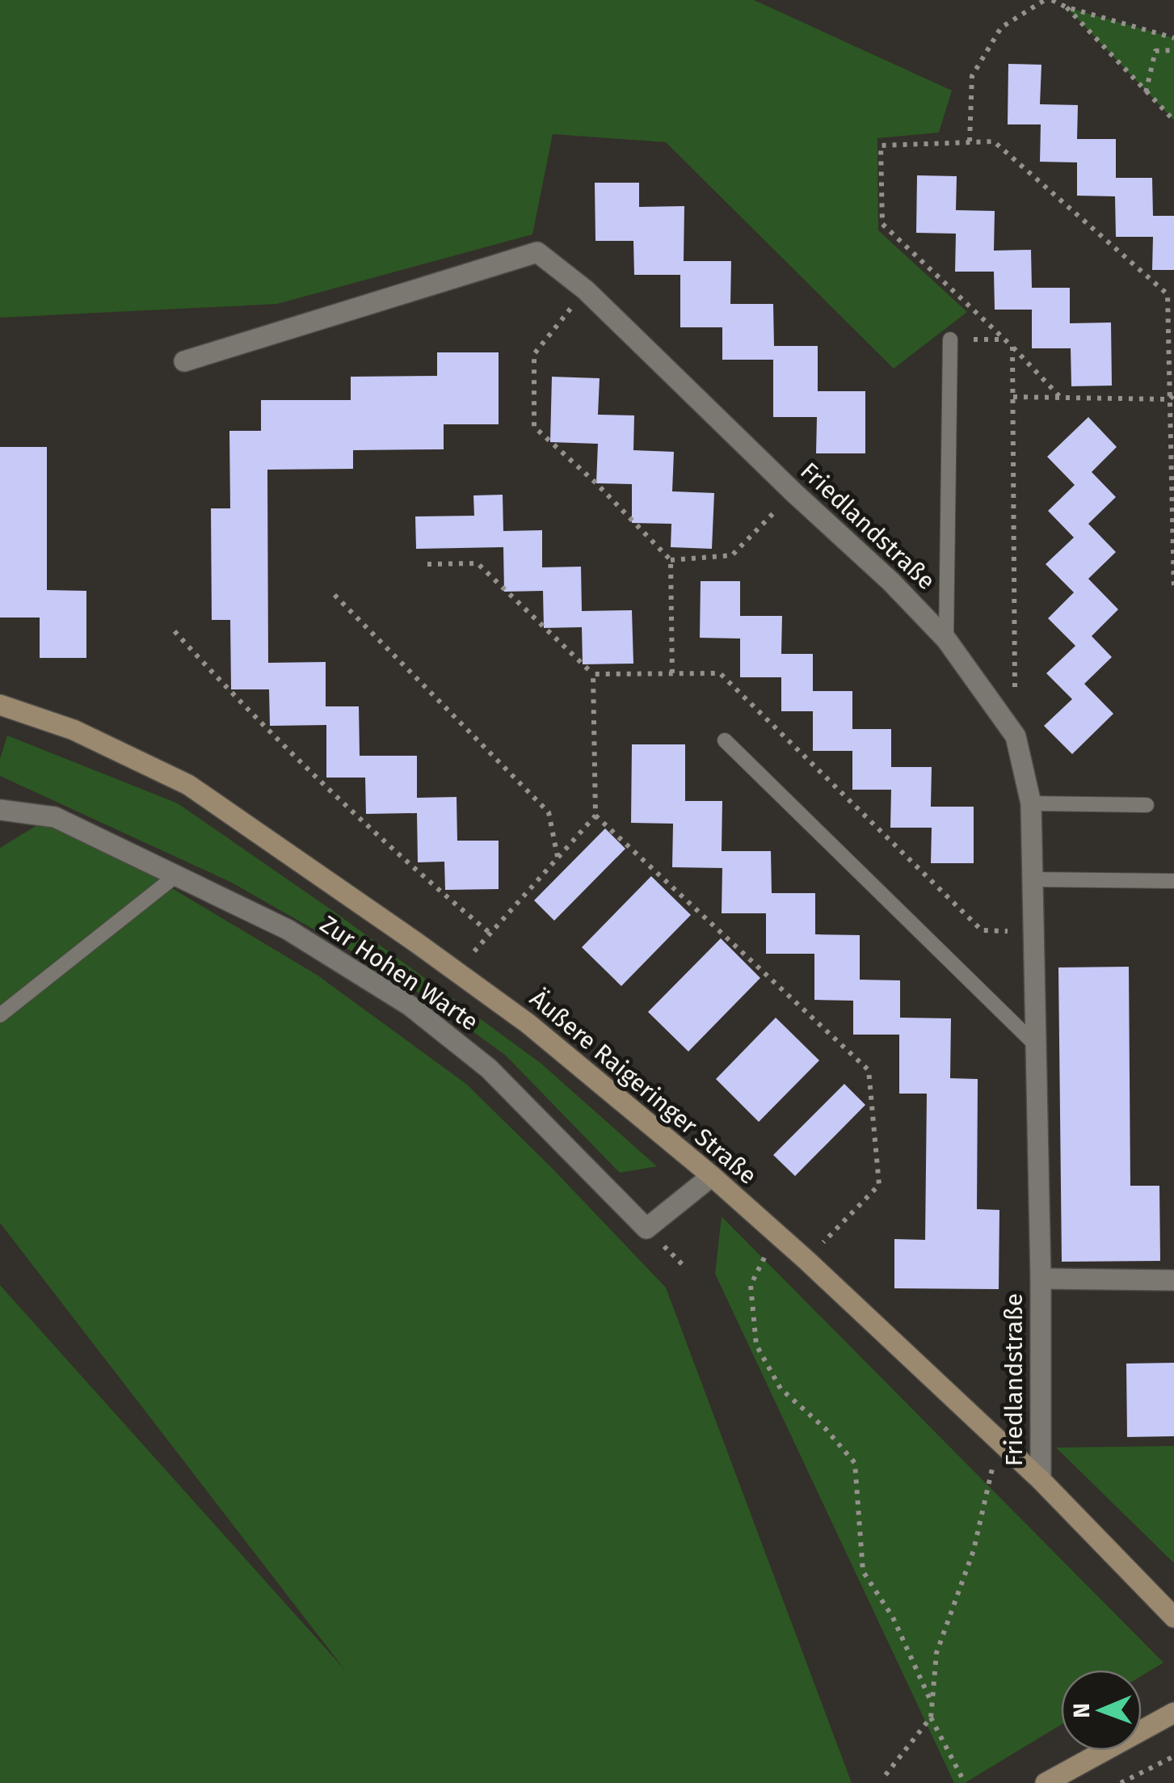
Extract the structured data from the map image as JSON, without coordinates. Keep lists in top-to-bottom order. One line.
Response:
{"streets":{"street":["Friedlandstraße","Zur Hohen Warte","Äußere Raigeringer Straße"]},"crossings":[["Friedlandstraße","Äußere Raigeringer Straße"],["Zur Hohen Warte","Äußere Raigeringer Straße"]],"north":"left"}
